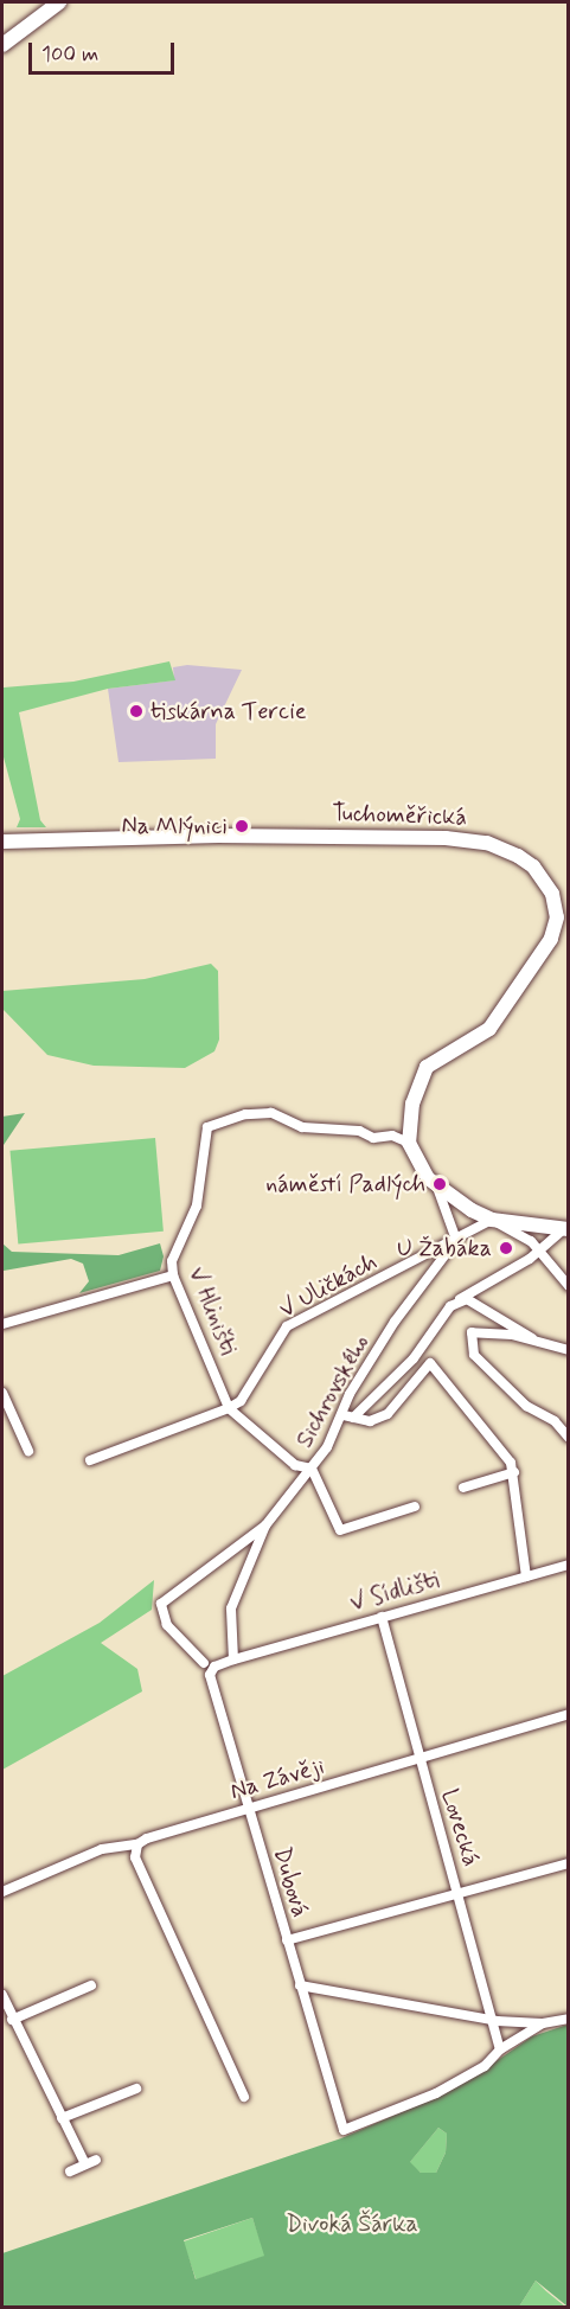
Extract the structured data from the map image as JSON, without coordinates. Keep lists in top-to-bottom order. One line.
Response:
{"streets":{"street":["Tuchoměřická","V Uličkách","V Hliništi","Sichrovského","V Sídlišti","Na Závěji","Lovecká","Dubová"]},"crossings":[["Tuchoměřická","V Hliništi"],["V Uličkách","V Hliništi"],["V Uličkách","Sichrovského"],["V Hliništi","Sichrovského"],["Sichrovského","V Sídlišti"],["Sichrovského","Dubová"],["V Sídlišti","Lovecká"],["V Sídlišti","Dubová"],["Na Závěji","Lovecká"],["Na Závěji","Dubová"],["Lovecká","Dubová"]],"parks":["Divoká Šárka"],"places":["tiskárna Tercie","Na Mlýnici","náměstí Padlých","U Žabáka"],"scale_bar":"100 m"}
